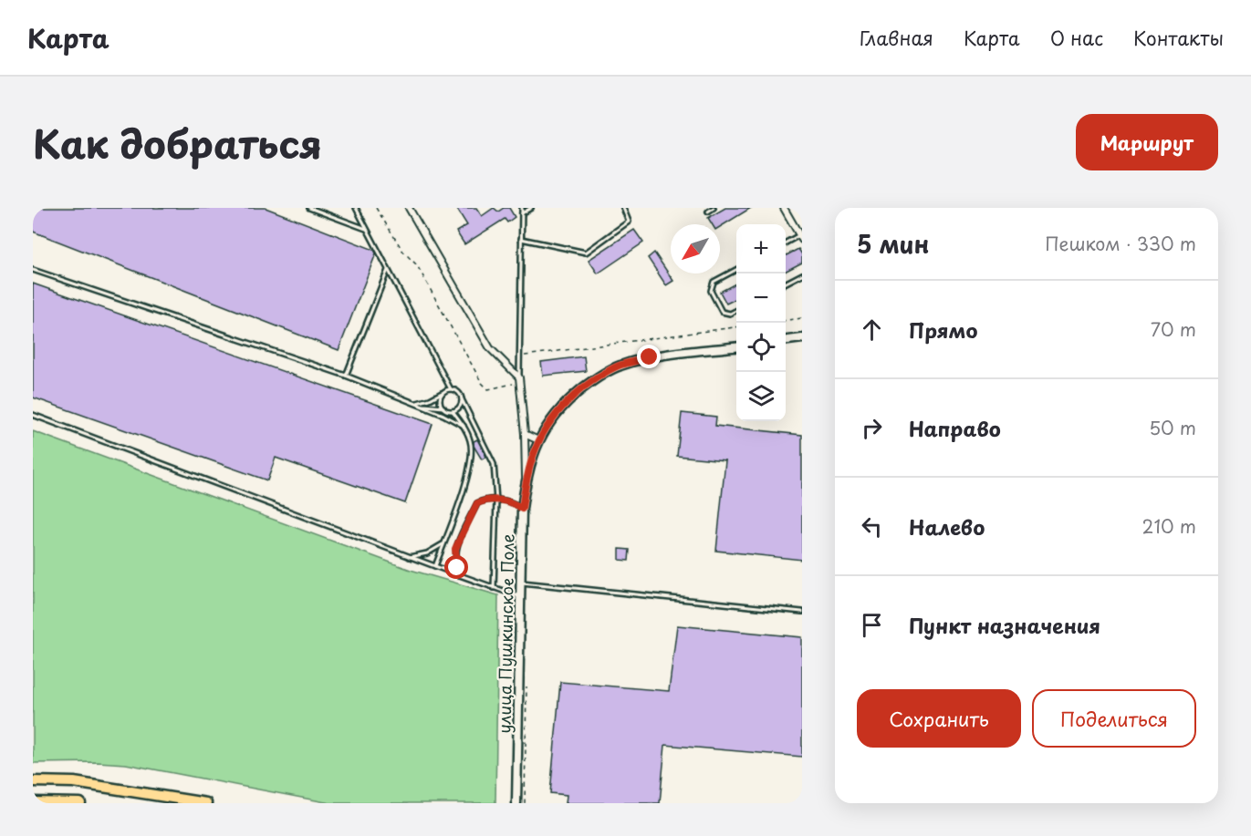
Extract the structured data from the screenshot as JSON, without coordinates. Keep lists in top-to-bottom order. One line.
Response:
{"streets":{"main road":["улица Пушкинское Поле"]},"north":"bottom left","page":{"header":"Карта","nav":["Главная","Карта","О нас","Контакты"],"title":"Как добраться","buttons":["Маршрут",["Сохранить","Поделиться"]],"heading":["5 мин","Пешком · 330 m"],"map_buttons":["+","−"],"list":[["Прямо","70 m"],["Направо","50 m"],["Налево","210 m"],"Пункт назначения"]}}
